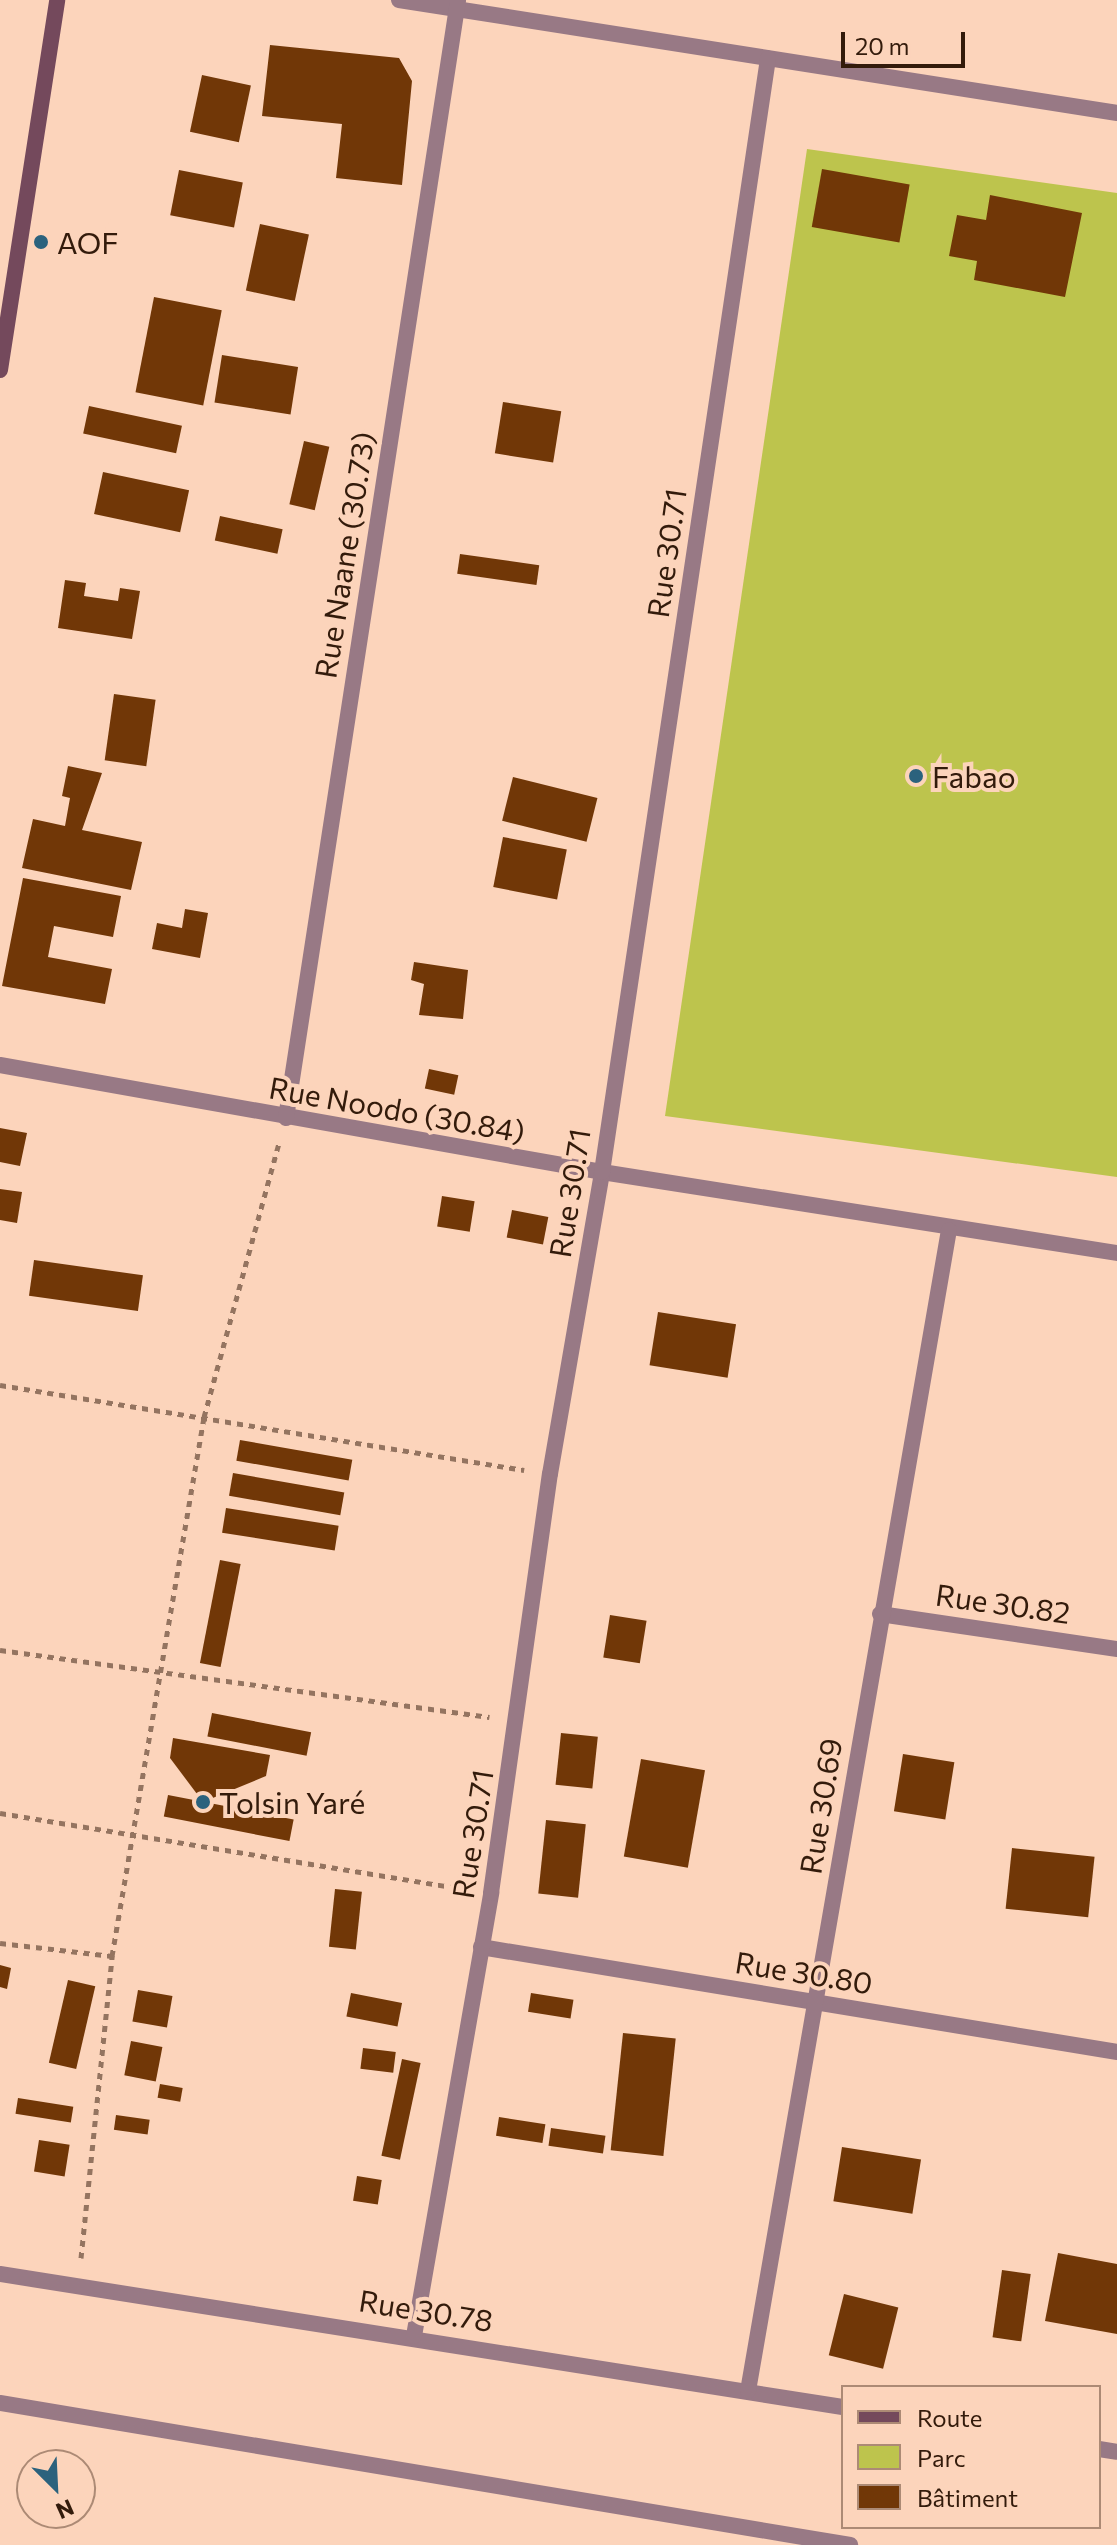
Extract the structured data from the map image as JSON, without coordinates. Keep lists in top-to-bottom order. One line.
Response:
{"streets":{"street":["Rue 30.71","Rue Naane (30.73)","Rue Noodo (30.84)","Rue 30.82","Rue 30.69","Rue 30.80","Rue 30.78"]},"crossings":[["Rue 30.71","Rue Noodo (30.84)"],["Rue 30.71","Rue 30.80"],["Rue 30.71","Rue 30.78"],["Rue Naane (30.73)","Rue Noodo (30.84)"],["Rue Noodo (30.84)","Rue 30.69"],["Rue 30.82","Rue 30.69"],["Rue 30.69","Rue 30.80"],["Rue 30.69","Rue 30.78"]],"places":["AOF","Fabao","Tolsin Yaré"],"legend":["Route","Parc","Bâtiment"],"scale_bar":"20 m","north":"bottom right"}
